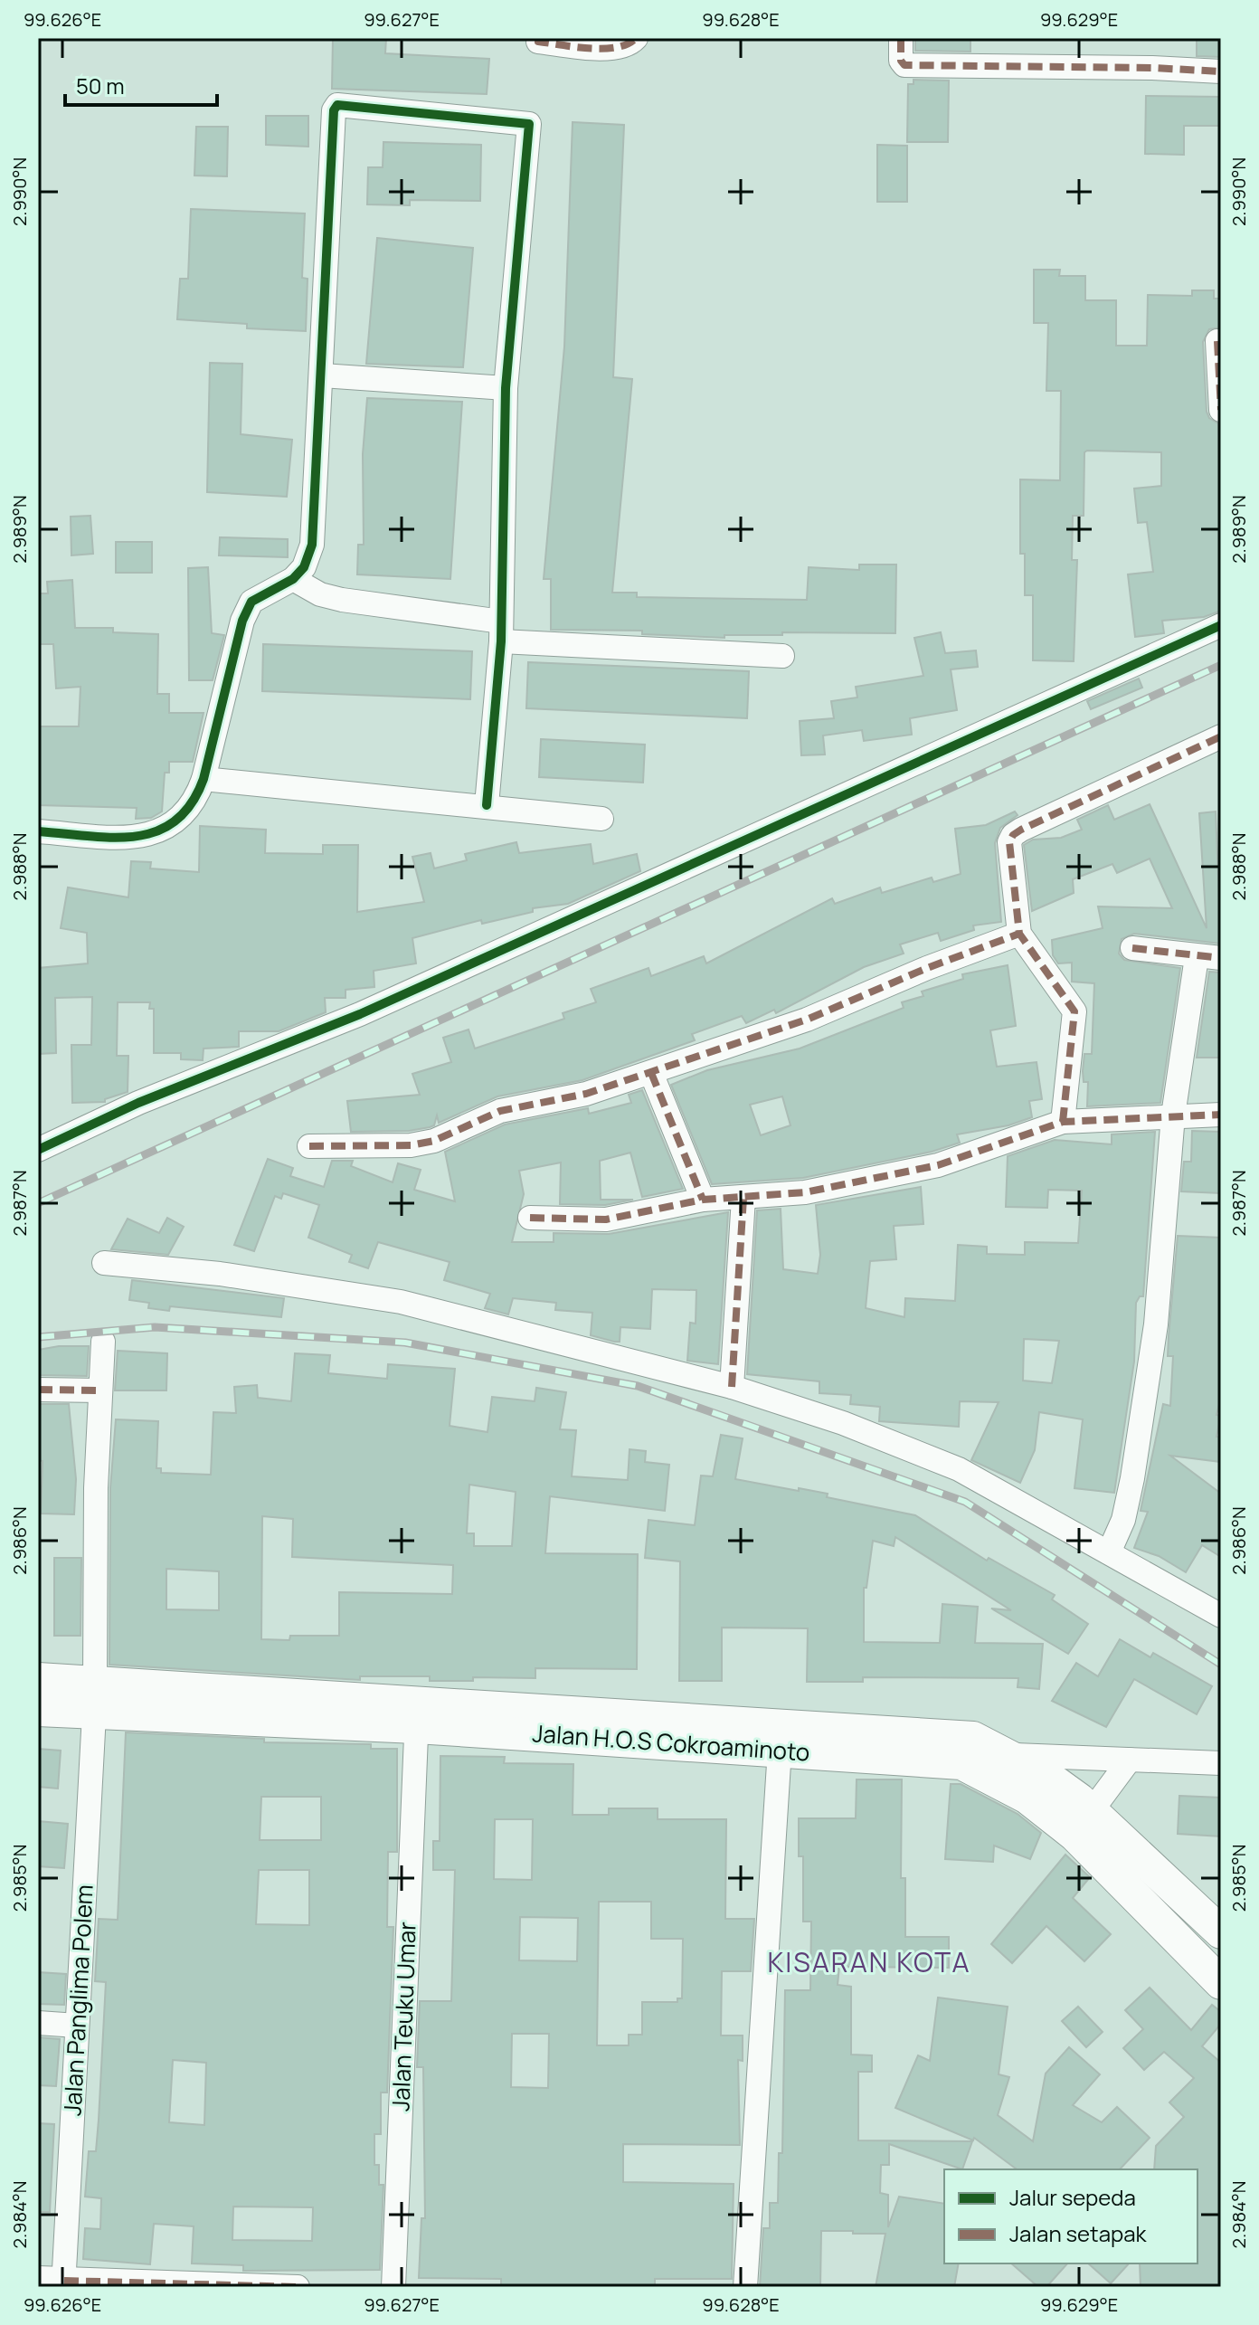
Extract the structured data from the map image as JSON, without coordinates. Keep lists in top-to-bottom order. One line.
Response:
{"streets":{"main road":["Jalan H.O.S Cokroaminoto"],"street":["Jalan Panglima Polem","Jalan Teuku Umar"]},"crossings":[["Jalan H.O.S Cokroaminoto","Jalan Panglima Polem"],["Jalan H.O.S Cokroaminoto","Jalan Teuku Umar"]],"districts":["KISARAN KOTA"],"legend":["Jalur sepeda","Jalan setapak"],"scale_bar":"50 m","coordinates":["99.626°E","99.627°E","99.628°E","99.629°E","2.990°N","2.989°N","2.988°N","2.987°N","2.986°N","2.985°N","2.984°N"]}
